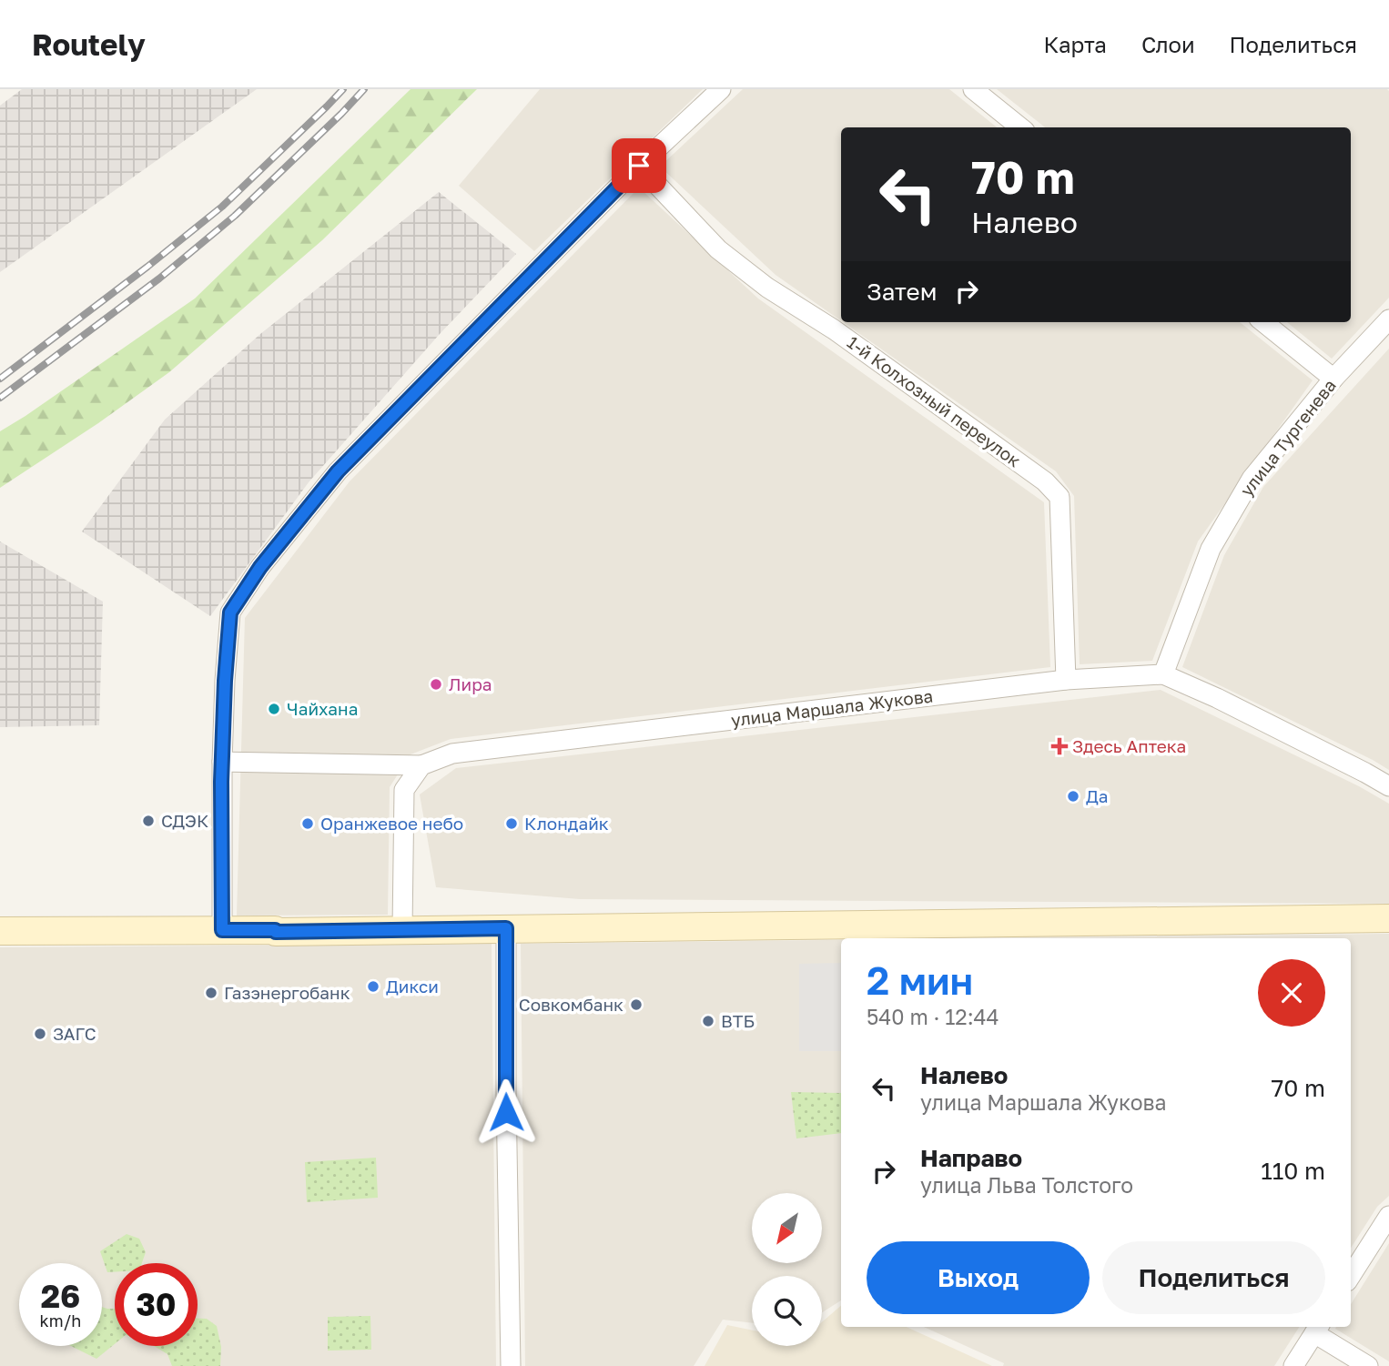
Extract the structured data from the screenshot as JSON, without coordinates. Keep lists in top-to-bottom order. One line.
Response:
{"streets":{"street":["1-й Колхозный переулок","улица Тургенева","улица Маршала Жукова"]},"crossings":[["1-й Колхозный переулок","улица Маршала Жукова"],["улица Тургенева","улица Маршала Жукова"]],"places":{"other":["Лира","Чайхана","Да","СДЭК","Оранжевое небо","Клондайк","Дикси","Газэнергобанк","Совкомбанк","ВТБ","ЗАГС"],"health":["Здесь Аптека"]},"north":"bottom left","page":{"header":"Routely","nav":["Карта","Слои","Поделиться"],"turn":["70 m","Налево"],"then":"Затем","heading":["2 мин","540 m · 12:44"],"list":[{"name":"Налево","note":"улица Маршала Жукова","value":"70 m"},{"name":"Направо","note":"улица Льва Толстого","value":"110 m"}],"buttons":["Выход","Поделиться"],"speed":"26 km/h","limit":"30"}}
